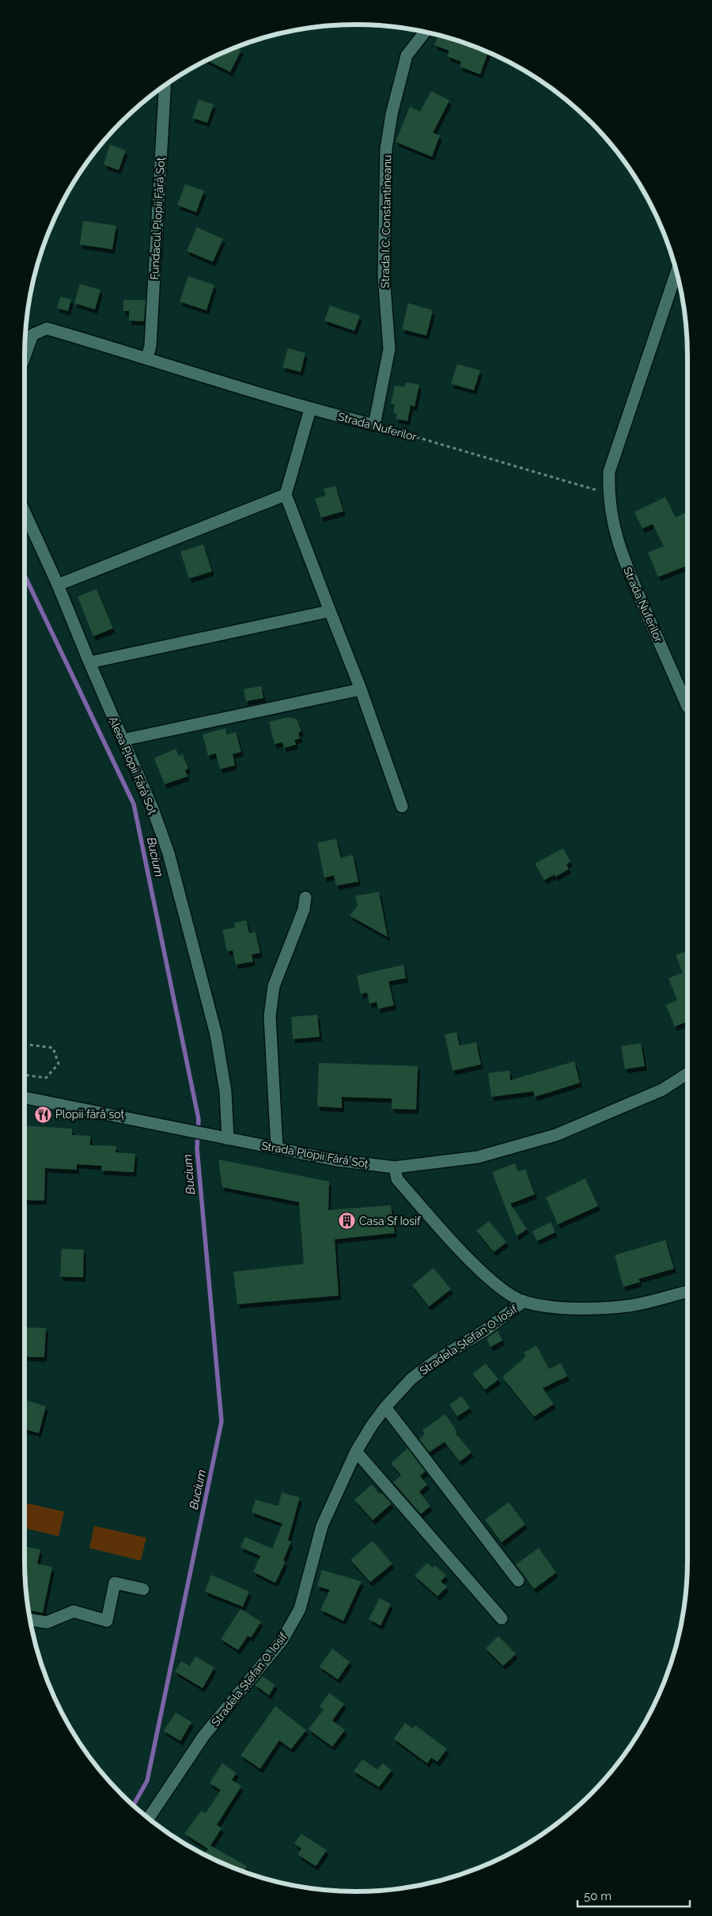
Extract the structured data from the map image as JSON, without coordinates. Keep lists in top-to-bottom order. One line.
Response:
{"streets":{"street":["Fundacul Plopii Fără Soț","Strada I.C. Constantineanu","Strada Nuferilor","Aleea Plopii Fără Soț","Strada Plopii Fără Soț","Stradela Ștefan O. Iosif"]},"crossings":[["Fundacul Plopii Fără Soț","Strada Nuferilor"],["Strada I.C. Constantineanu","Strada Nuferilor"],["Aleea Plopii Fără Soț","Strada Plopii Fără Soț"]],"water":["Bucium"],"places":{"restaurant":["Plopii fără soț"],"building":["Casa Sf Iosif"]},"scale_bar":"50 m"}
